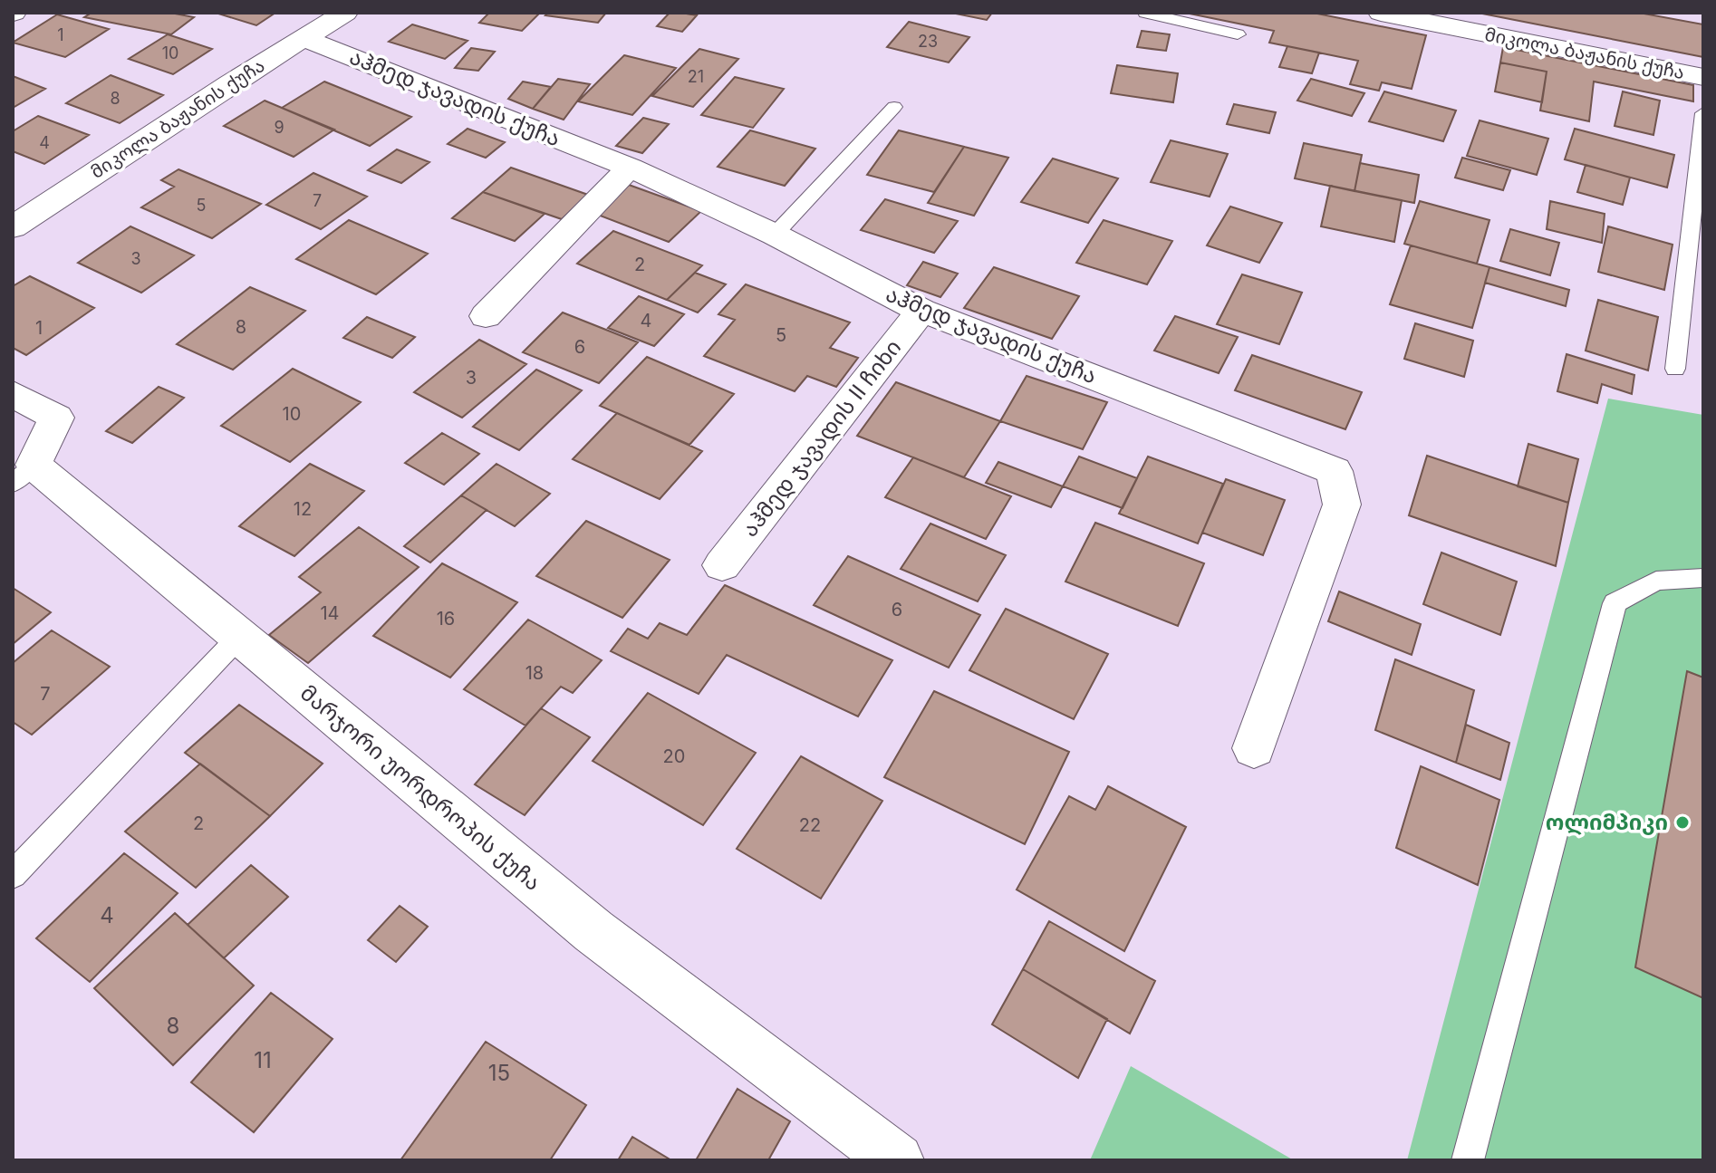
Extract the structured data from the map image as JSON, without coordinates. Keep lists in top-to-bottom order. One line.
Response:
{"streets":{"street":["მიკოლა ბაჟანის ქუჩა","აჰმედ ჯავადის ქუჩა","აჰმედ ჯავადის II ჩიხი","მარჯორი უორდროპის ქუჩა"]},"crossings":[["მიკოლა ბაჟანის ქუჩა","აჰმედ ჯავადის ქუჩა"],["აჰმედ ჯავადის ქუჩა","აჰმედ ჯავადის II ჩიხი"]],"places":["ოლიმპიკი"],"house_numbers":["1","23","10","21","8","9","4","7","5","3","2","4","8","1","5","6","3","10","12","6","14","16","18","7","20","2","22","4","8","11","15"]}
